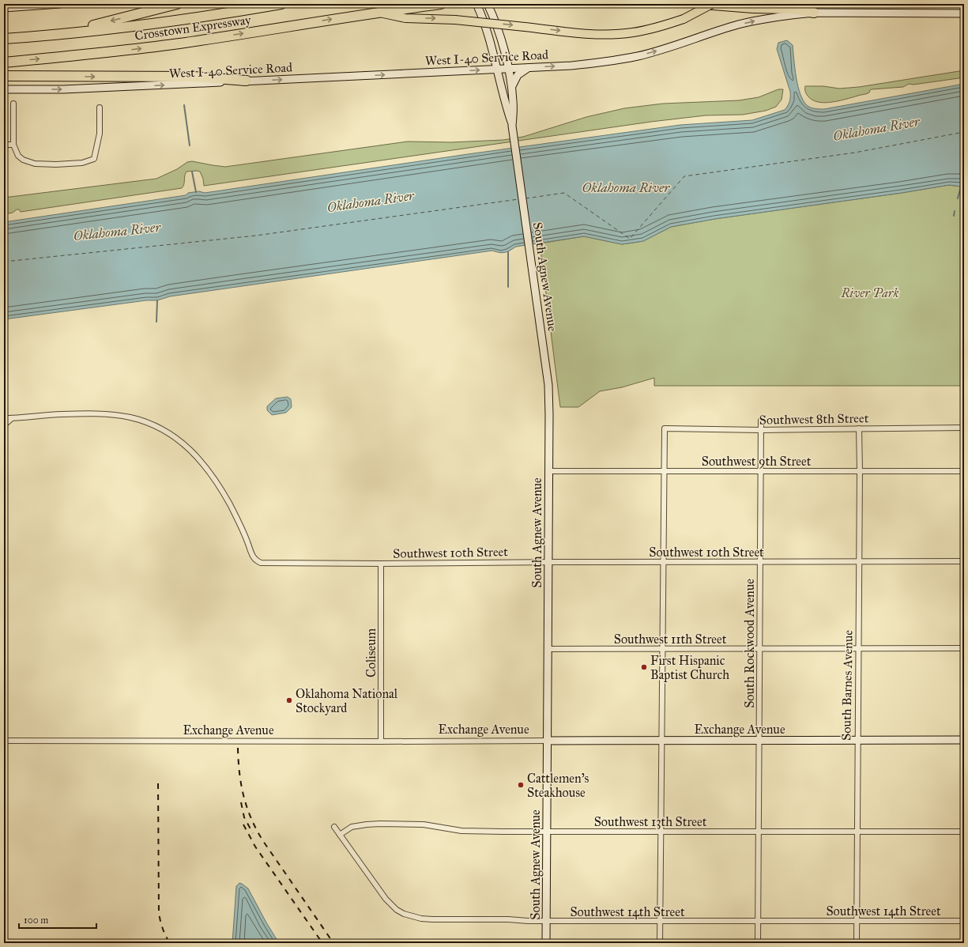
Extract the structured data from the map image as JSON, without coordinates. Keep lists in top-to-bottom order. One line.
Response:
{"streets":{"highway":["Crosstown Expressway"],"main road":["West I-40 Service Road","South Agnew Avenue","Exchange Avenue"],"street":["Southwest 8th Street","Southwest 9th Street","Southwest 10th Street","Southwest 11th Street","South Rockwood Avenue","Coliseum","South Barnes Avenue","Southwest 13th Street","Southwest 14th Street"]},"crossings":[["West I-40 Service Road","South Agnew Avenue"],["South Agnew Avenue","Southwest 9th Street"],["South Agnew Avenue","Southwest 10th Street"],["South Agnew Avenue","Southwest 11th Street"],["South Agnew Avenue","Exchange Avenue"],["South Agnew Avenue","Southwest 13th Street"],["South Agnew Avenue","Southwest 14th Street"],["Southwest 8th Street","Southwest 9th Street"],["Southwest 8th Street","South Rockwood Avenue"],["Southwest 8th Street","South Barnes Avenue"],["Southwest 9th Street","South Rockwood Avenue"],["Southwest 9th Street","South Barnes Avenue"],["Southwest 10th Street","South Rockwood Avenue"],["Southwest 10th Street","Coliseum"],["Southwest 10th Street","South Barnes Avenue"],["Southwest 11th Street","South Rockwood Avenue"],["Southwest 11th Street","South Barnes Avenue"],["South Rockwood Avenue","Exchange Avenue"],["South Rockwood Avenue","Southwest 13th Street"],["South Rockwood Avenue","Southwest 14th Street"],["Coliseum","Exchange Avenue"],["South Barnes Avenue","Exchange Avenue"],["South Barnes Avenue","Southwest 13th Street"],["South Barnes Avenue","Southwest 14th Street"],["Southwest 13th Street","Southwest 14th Street"]],"water":["Oklahoma River"],"parks":["River Park"],"places":["First Hispanic Baptist Church","Oklahoma National Stockyard","Cattlemen's Steakhouse"],"scale_bar":"100 m"}
